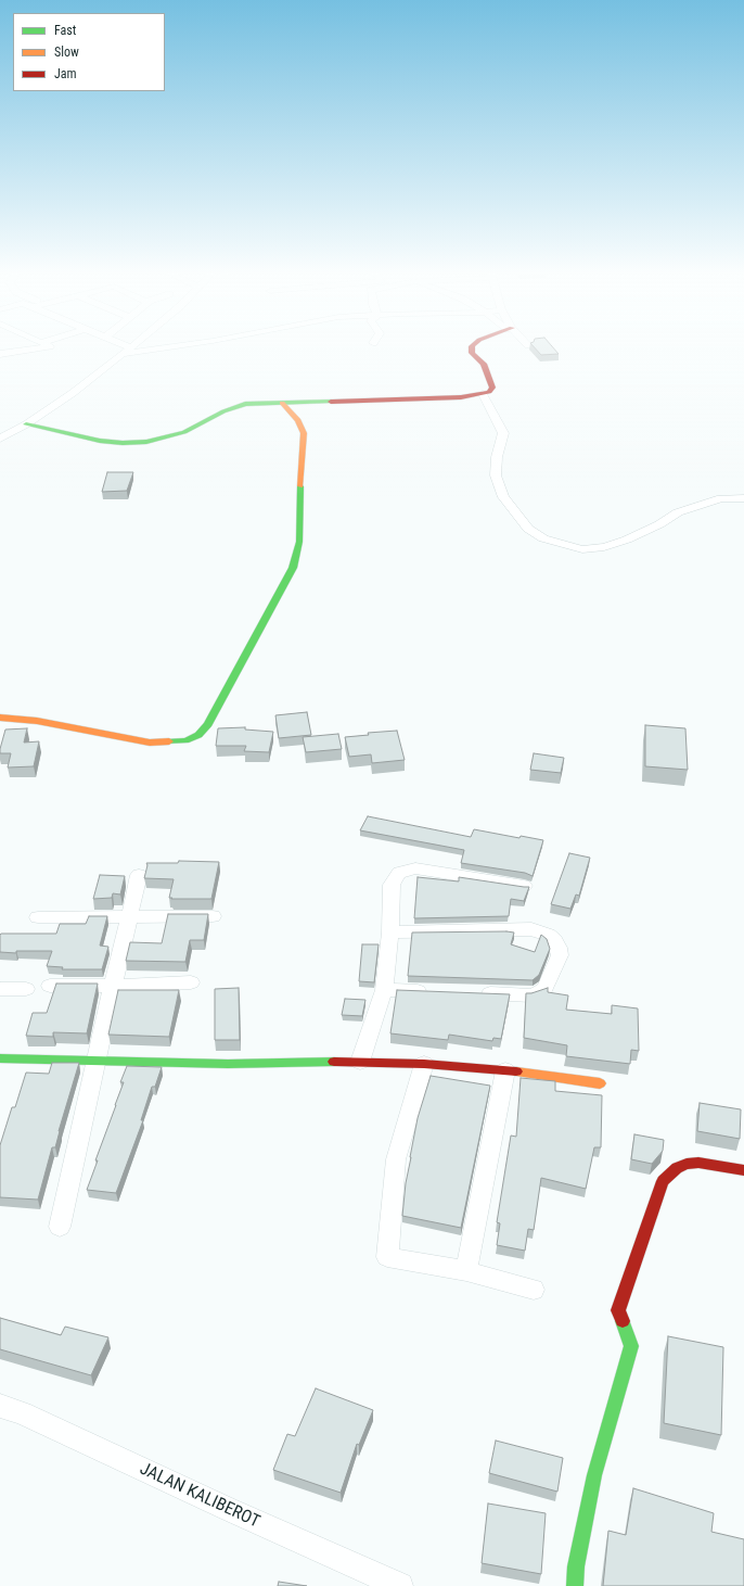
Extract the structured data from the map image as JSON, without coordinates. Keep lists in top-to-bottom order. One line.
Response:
{"streets":{"street":["JALAN KALIBEROT"]},"legend":["Fast","Slow","Jam"]}
